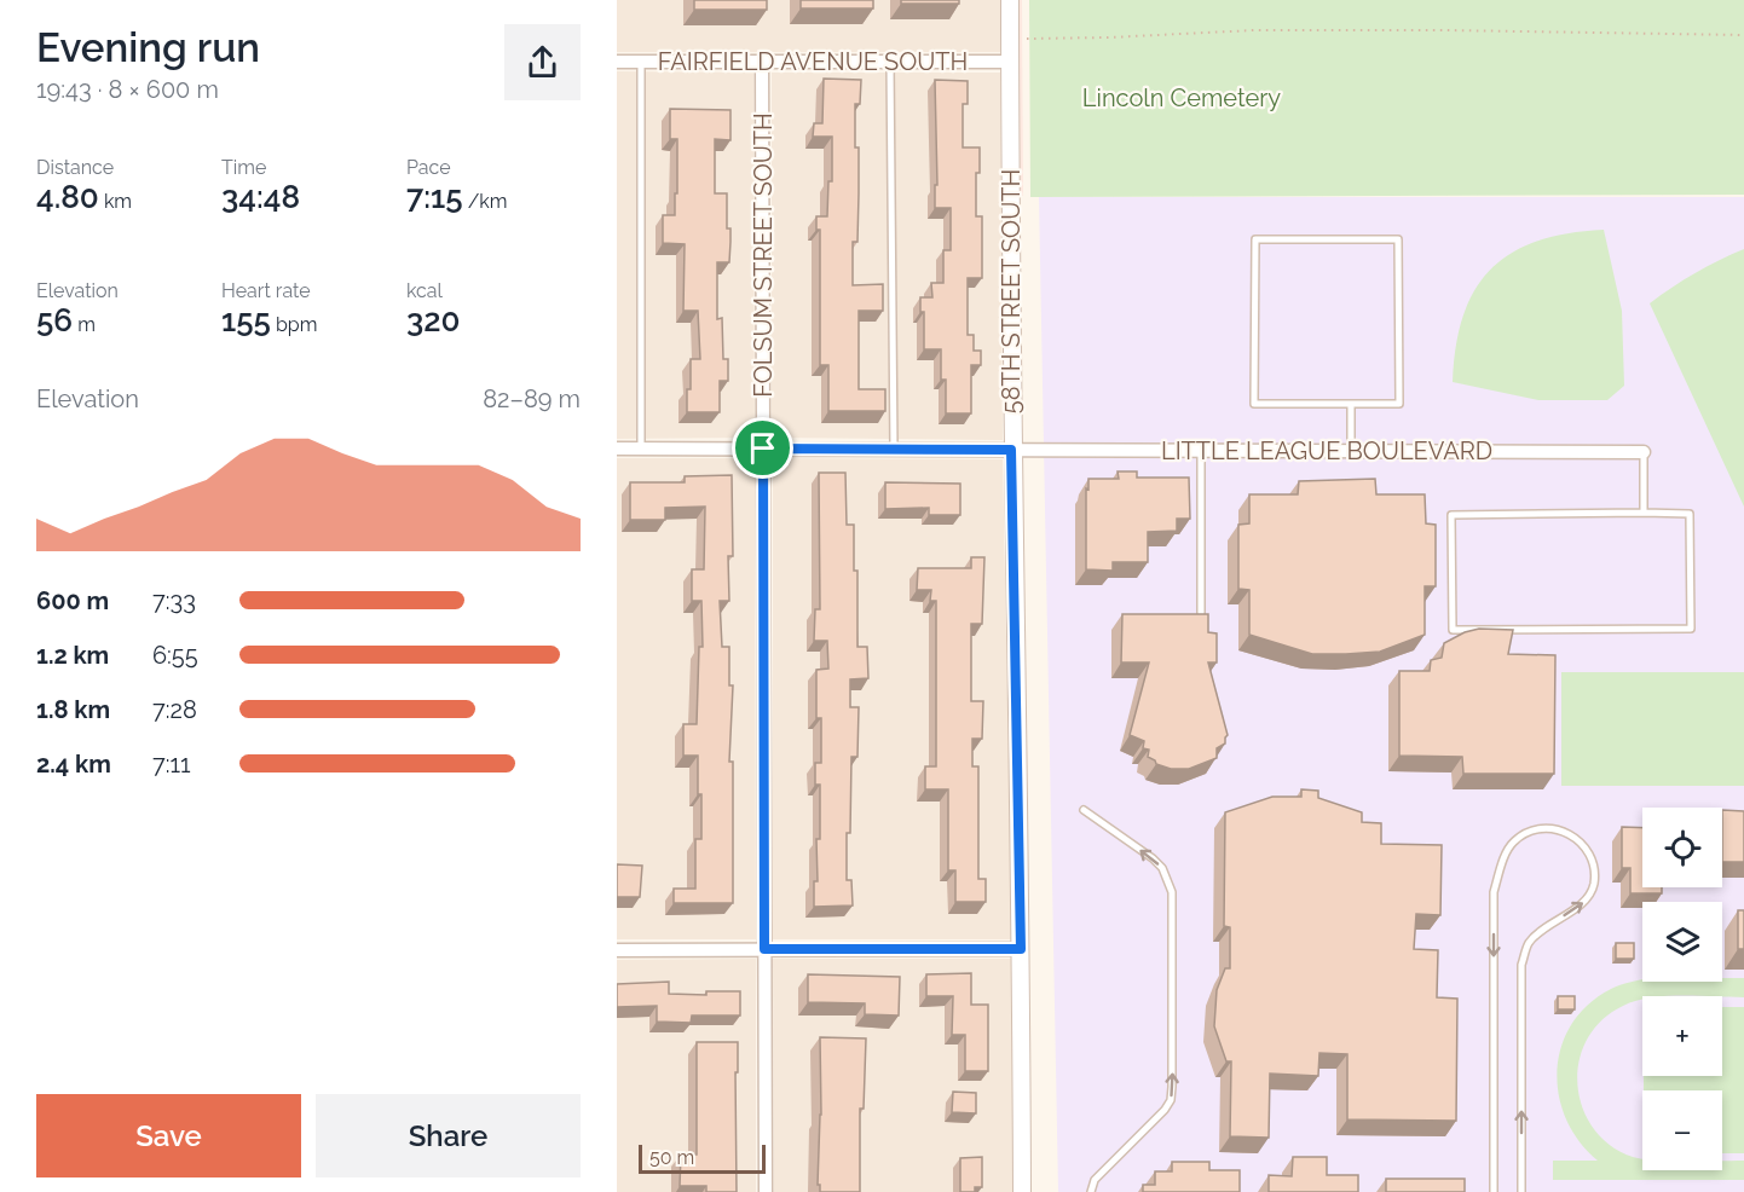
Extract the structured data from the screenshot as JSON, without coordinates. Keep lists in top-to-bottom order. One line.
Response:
{"streets":{"street":["FAIRFIELD AVENUE SOUTH","FOLSUM STREET SOUTH","58TH STREET SOUTH","LITTLE LEAGUE BOULEVARD"]},"crossings":[["FAIRFIELD AVENUE SOUTH","FOLSUM STREET SOUTH"],["FAIRFIELD AVENUE SOUTH","58TH STREET SOUTH"],["FOLSUM STREET SOUTH","LITTLE LEAGUE BOULEVARD"],["58TH STREET SOUTH","LITTLE LEAGUE BOULEVARD"]],"parks":["Lincoln Cemetery"],"scale_bar":"50 m","page":{"heading":["Evening run","19:43 · 8 × 600 m"],"stats":[["Distance","4.80 km"],["Time","34:48"],["Pace","7:15 /km"],["Elevation","56 m"],["Heart rate","155 bpm"],["kcal","320"]],"chart":["Elevation","82–89 m"],"list":[{"name":"600 m","note":"7:33"},{"name":"1.2 km","note":"6:55"},{"name":"1.8 km","note":"7:28"},{"name":"2.4 km","note":"7:11"}],"map_buttons":["+","−"],"buttons":["Save","Share"],"scale":"50 m"}}
